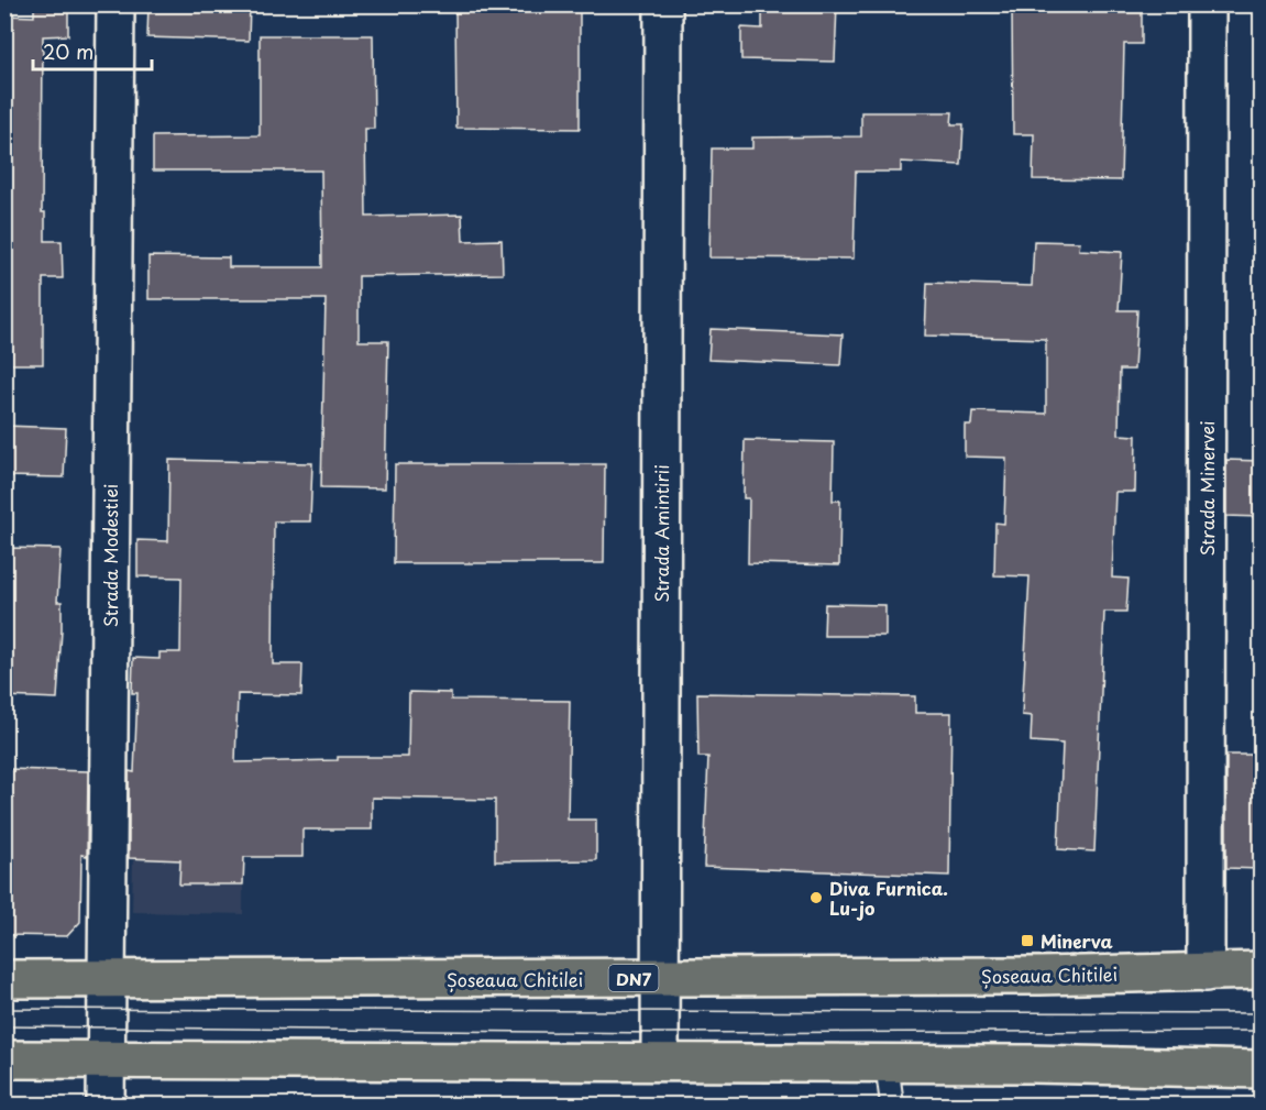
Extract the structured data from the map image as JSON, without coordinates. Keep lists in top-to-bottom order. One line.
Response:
{"streets":{"main road":["Șoseaua Chitilei","DN7"],"street":["Strada Minervei","Strada Amintirii","Strada Modestiei"]},"crossings":[["Strada Minervei","Șoseaua Chitilei"],["Strada Amintirii","Șoseaua Chitilei"],["Strada Modestiei","Șoseaua Chitilei"]],"places":{"other":["Diva Furnica. Lu-jo"],"transit":["Minerva"]},"scale_bar":"20 m"}
